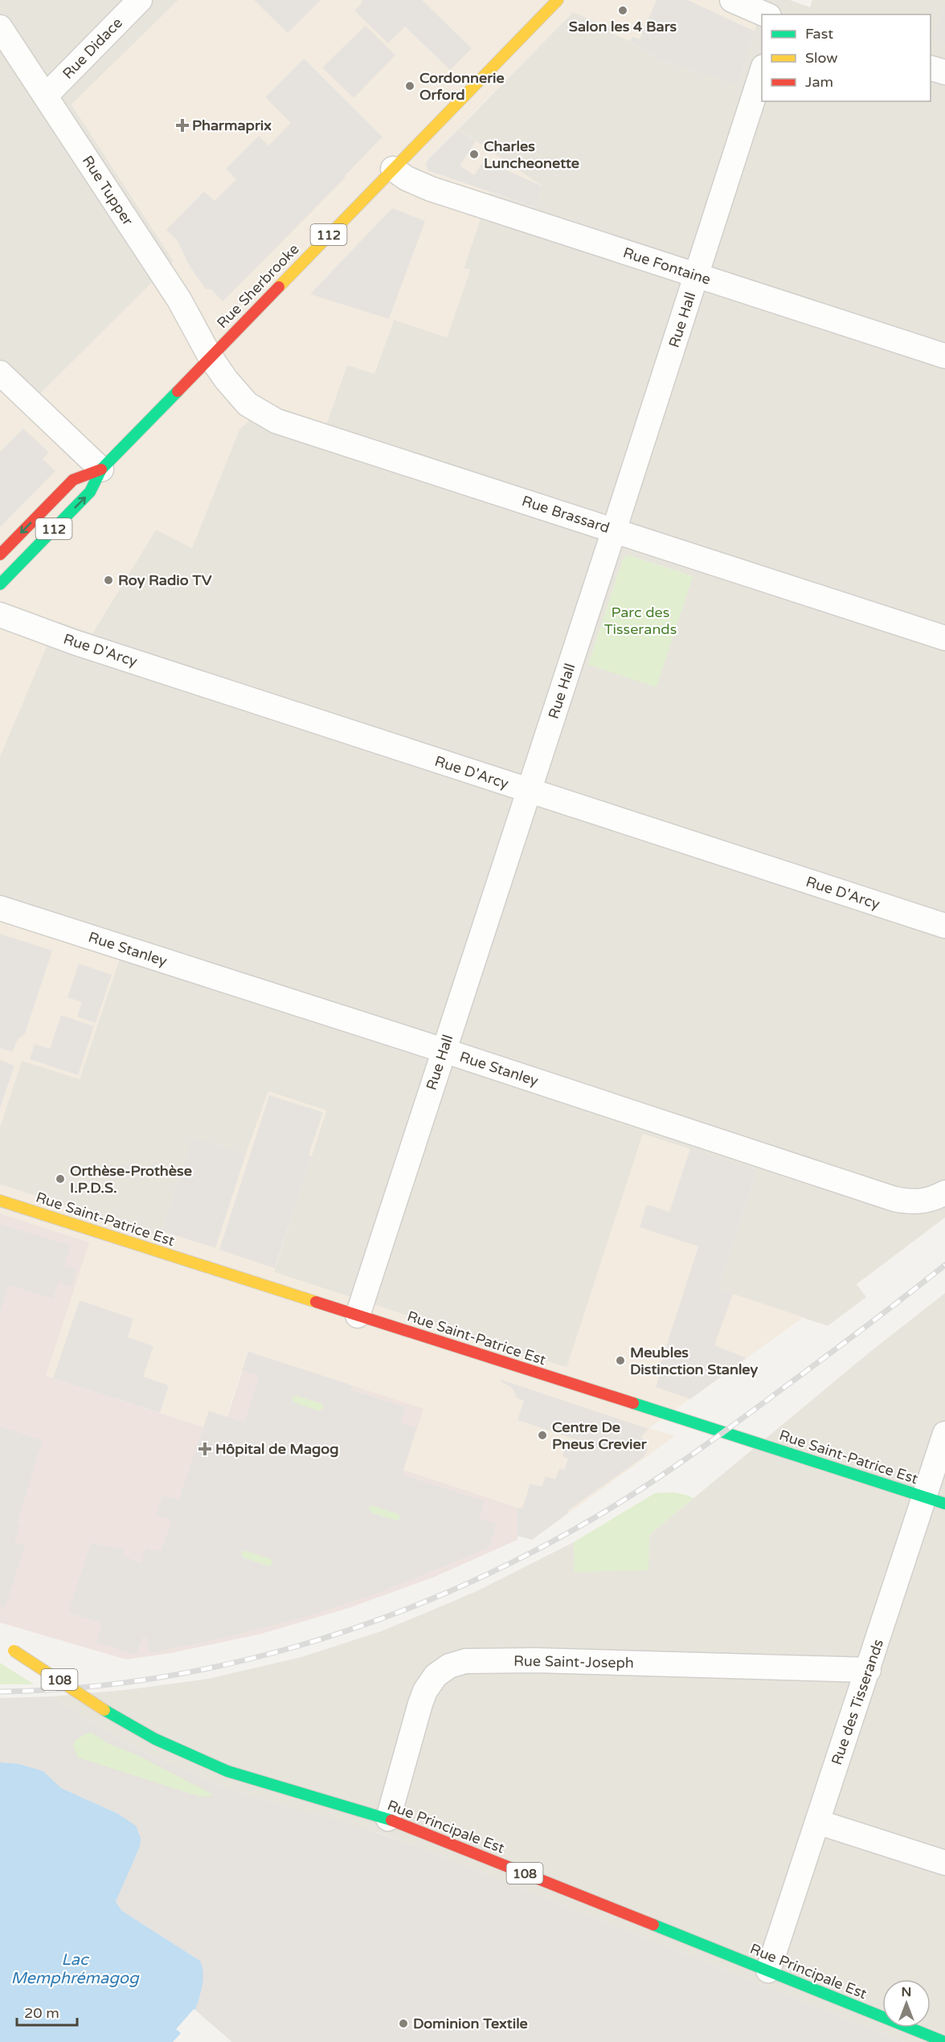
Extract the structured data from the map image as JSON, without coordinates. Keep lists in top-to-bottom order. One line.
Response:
{"streets":{"main road":["112","Rue Sherbrooke","Rue Saint-Patrice Est","108","Rue Principale Est"],"street":["Rue Didace","Rue Tupper","Rue Fontaine","Rue Hall","Rue Brassard","Rue D'Arcy","Rue Stanley","Rue Saint-Joseph","Rue des Tisserands"]},"crossings":[["Rue Didace","Rue Tupper"],["Rue Tupper","Rue Sherbrooke"],["Rue Tupper","Rue Brassard"],["Rue Fontaine","Rue Sherbrooke"],["Rue Fontaine","Rue Hall"],["Rue Sherbrooke","Rue Brassard"],["Rue Hall","Rue Brassard"],["Rue Hall","Rue D'Arcy"],["Rue Hall","Rue Stanley"],["Rue Hall","Rue Saint-Patrice Est"],["Rue Saint-Patrice Est","Rue des Tisserands"],["Rue Saint-Joseph","Rue des Tisserands"],["Rue Saint-Joseph","Rue Principale Est"],["Rue des Tisserands","Rue Principale Est"]],"water":["Lac Memphrémagog"],"parks":["Parc des Tisserands"],"places":{"other":["Salon les 4 Bars","Cordonnerie Orford","Charles Luncheonette","Roy Radio TV","Orthèse-Prothèse I.P.D.S.","Meubles Distinction Stanley","Centre De Pneus Crevier","Dominion Textile"],"health":["Pharmaprix","Hôpital de Magog"]},"legend":["Fast","Slow","Jam"],"scale_bar":"20 m","north":"top"}
